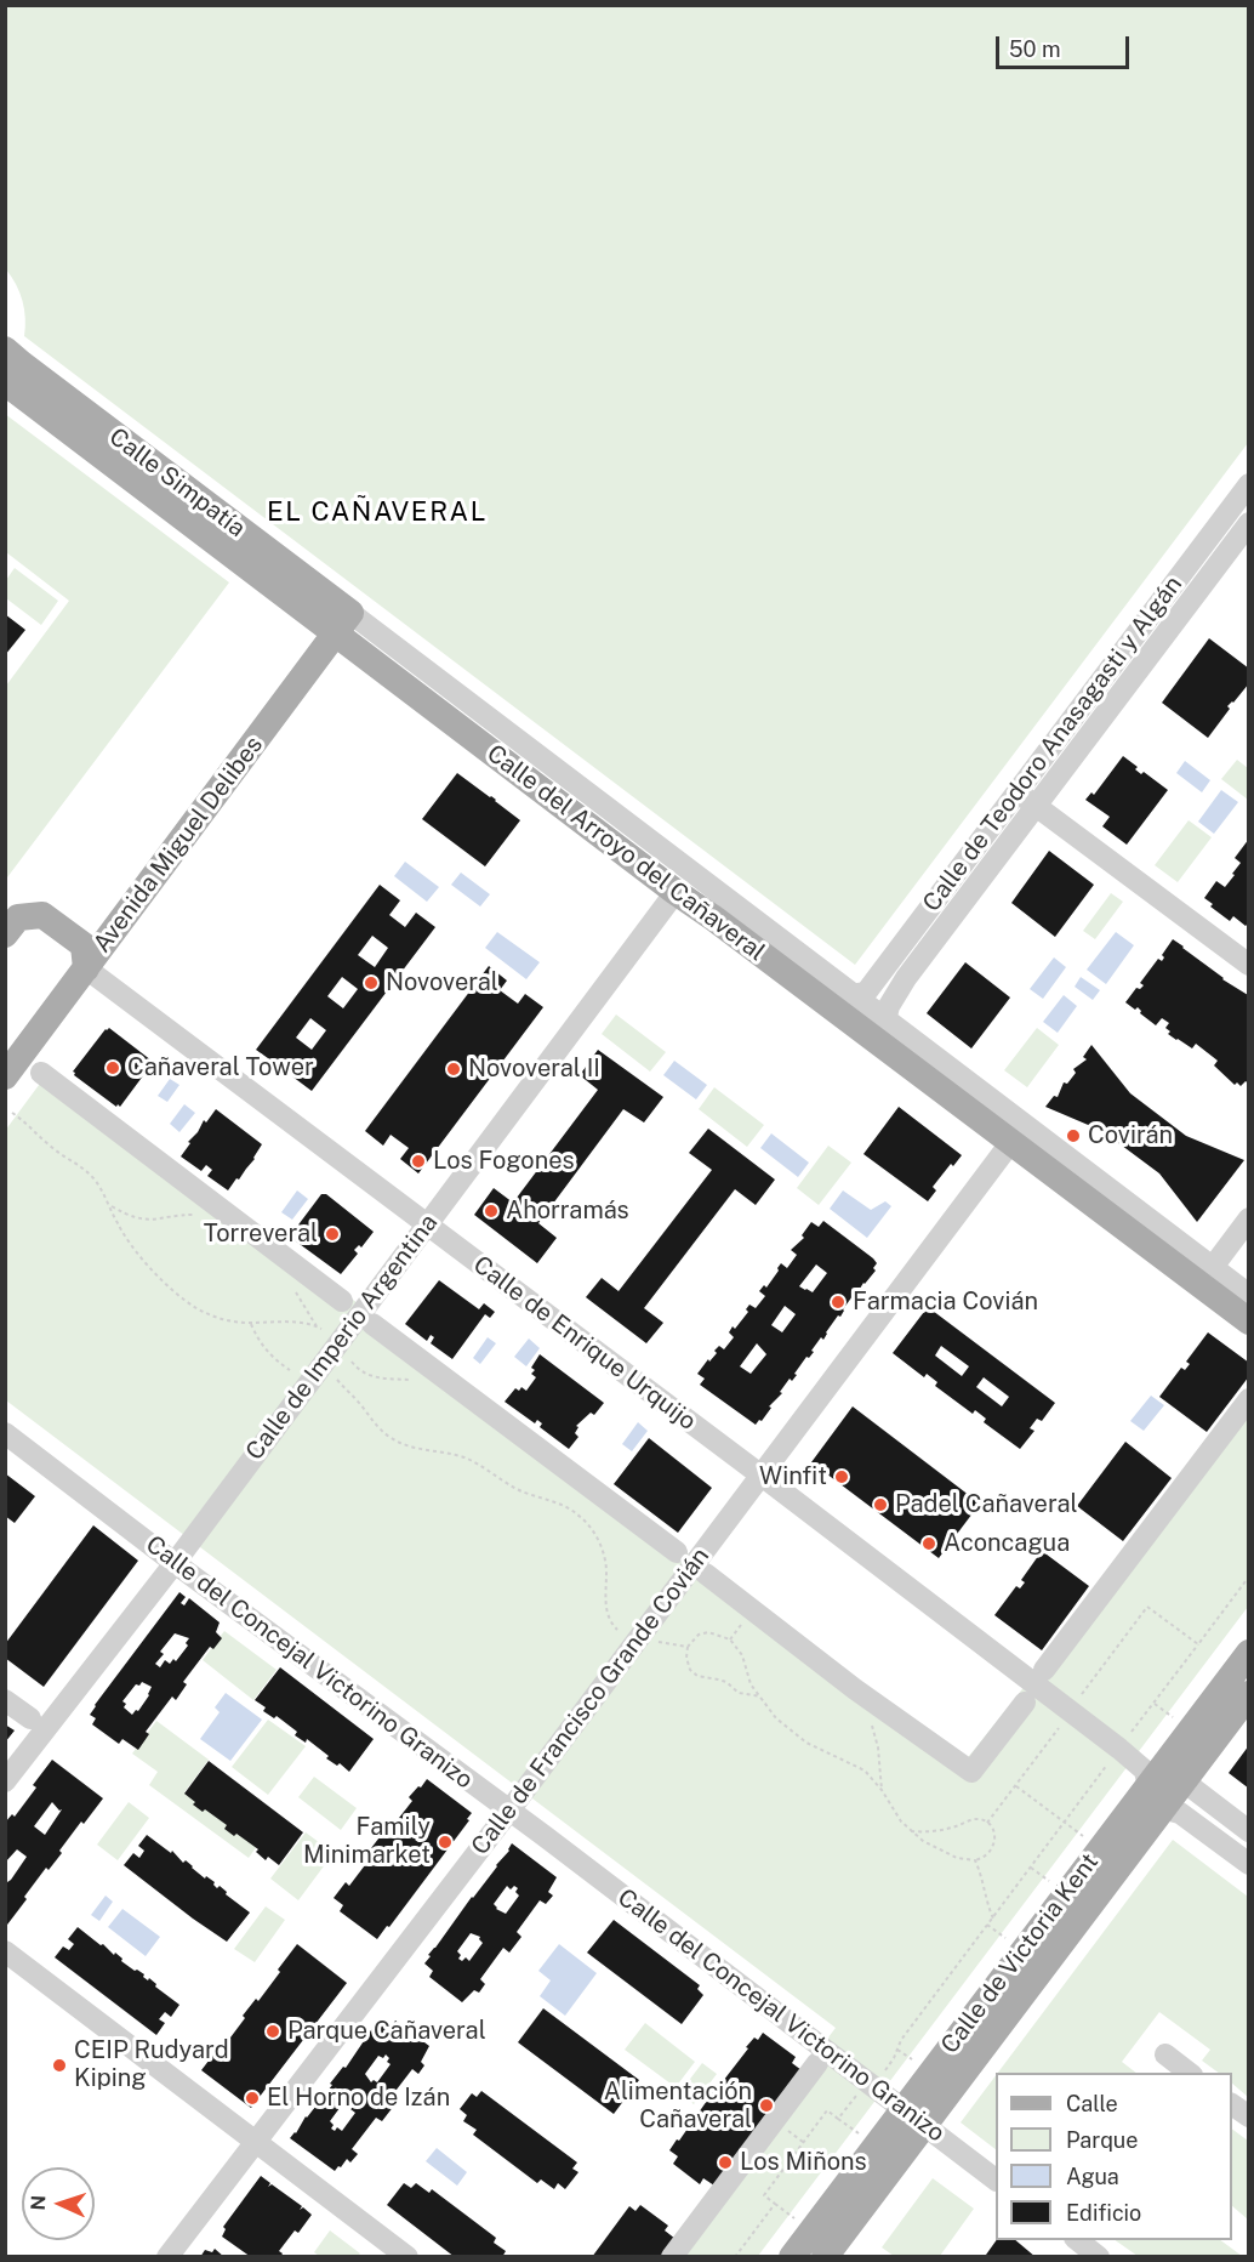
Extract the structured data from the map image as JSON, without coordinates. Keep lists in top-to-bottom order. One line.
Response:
{"streets":{"main road":["Calle Simpatía","Avenida Miguel Delibes","Calle del Arroyo del Cañaveral","Calle de Victoria Kent"],"street":["Calle de Teodoro Anasagasti y Algán","Calle de Imperio Argentina","Calle de Enrique Urquijo","Calle del Concejal Victorino Granizo","Calle de Francisco Grande Covián"]},"crossings":[["Calle Simpatía","Avenida Miguel Delibes"],["Calle Simpatía","Calle del Arroyo del Cañaveral"],["Calle de Teodoro Anasagasti y Algán","Calle del Arroyo del Cañaveral"],["Avenida Miguel Delibes","Calle del Arroyo del Cañaveral"],["Avenida Miguel Delibes","Calle de Enrique Urquijo"],["Calle del Arroyo del Cañaveral","Calle de Imperio Argentina"],["Calle del Arroyo del Cañaveral","Calle de Francisco Grande Covián"],["Calle de Imperio Argentina","Calle de Enrique Urquijo"],["Calle de Imperio Argentina","Calle del Concejal Victorino Granizo"],["Calle de Enrique Urquijo","Calle de Francisco Grande Covián"],["Calle de Enrique Urquijo","Calle de Victoria Kent"],["Calle del Concejal Victorino Granizo","Calle de Francisco Grande Covián"],["Calle del Concejal Victorino Granizo","Calle de Victoria Kent"]],"districts":["EL CAÑAVERAL"],"places":["Novoveral","Cañaveral Tower","Novoveral II","Covirán","Los Fogones","Ahorramás","Torreveral","Farmacia Covián","Winfit","Padel Cañaveral","Aconcagua","Family Minimarket","Parque Cañaveral","CEIP Rudyard Kiping","El Horno de Izán","Alimentación Cañaveral","Los Miñons"],"legend":["Calle","Parque","Agua","Edificio"],"scale_bar":"50 m","north":"left"}
